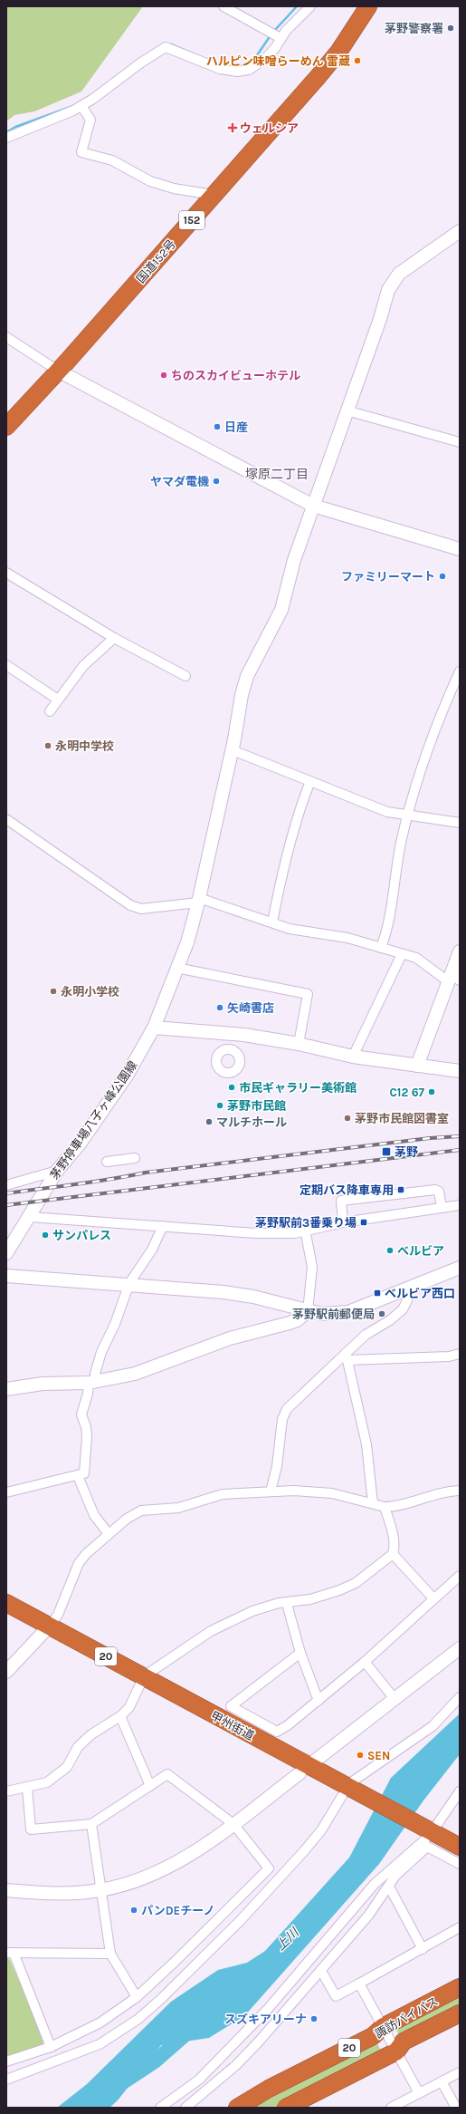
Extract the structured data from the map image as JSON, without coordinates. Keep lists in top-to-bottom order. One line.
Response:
{"streets":{"highway":["152","国道152号","20","甲州街道","諏訪バイパス"],"street":["茅野停車場八子ヶ峰公園線"]},"districts":["塚原二丁目"],"water":["上川"],"places":{"other":["茅野警察署","ハルピン味噌らーめん 雷蔵","ちのスカイビューホテル","日産","ヤマダ電機","ファミリーマート","永明中学校","永明小学校","矢崎書店","市民ギャラリー美術館","C12 67","茅野市民館","茅野市民館図書室","マルチホール","サンパレス","ベルビア","茅野駅前郵便局","SEN","パンDEチーノ","スズキアリーナ"],"health":["ウェルシア"],"transit":["茅野","定期バス降車専用","茅野駅前3番乗り場","ベルビア西口"]}}
